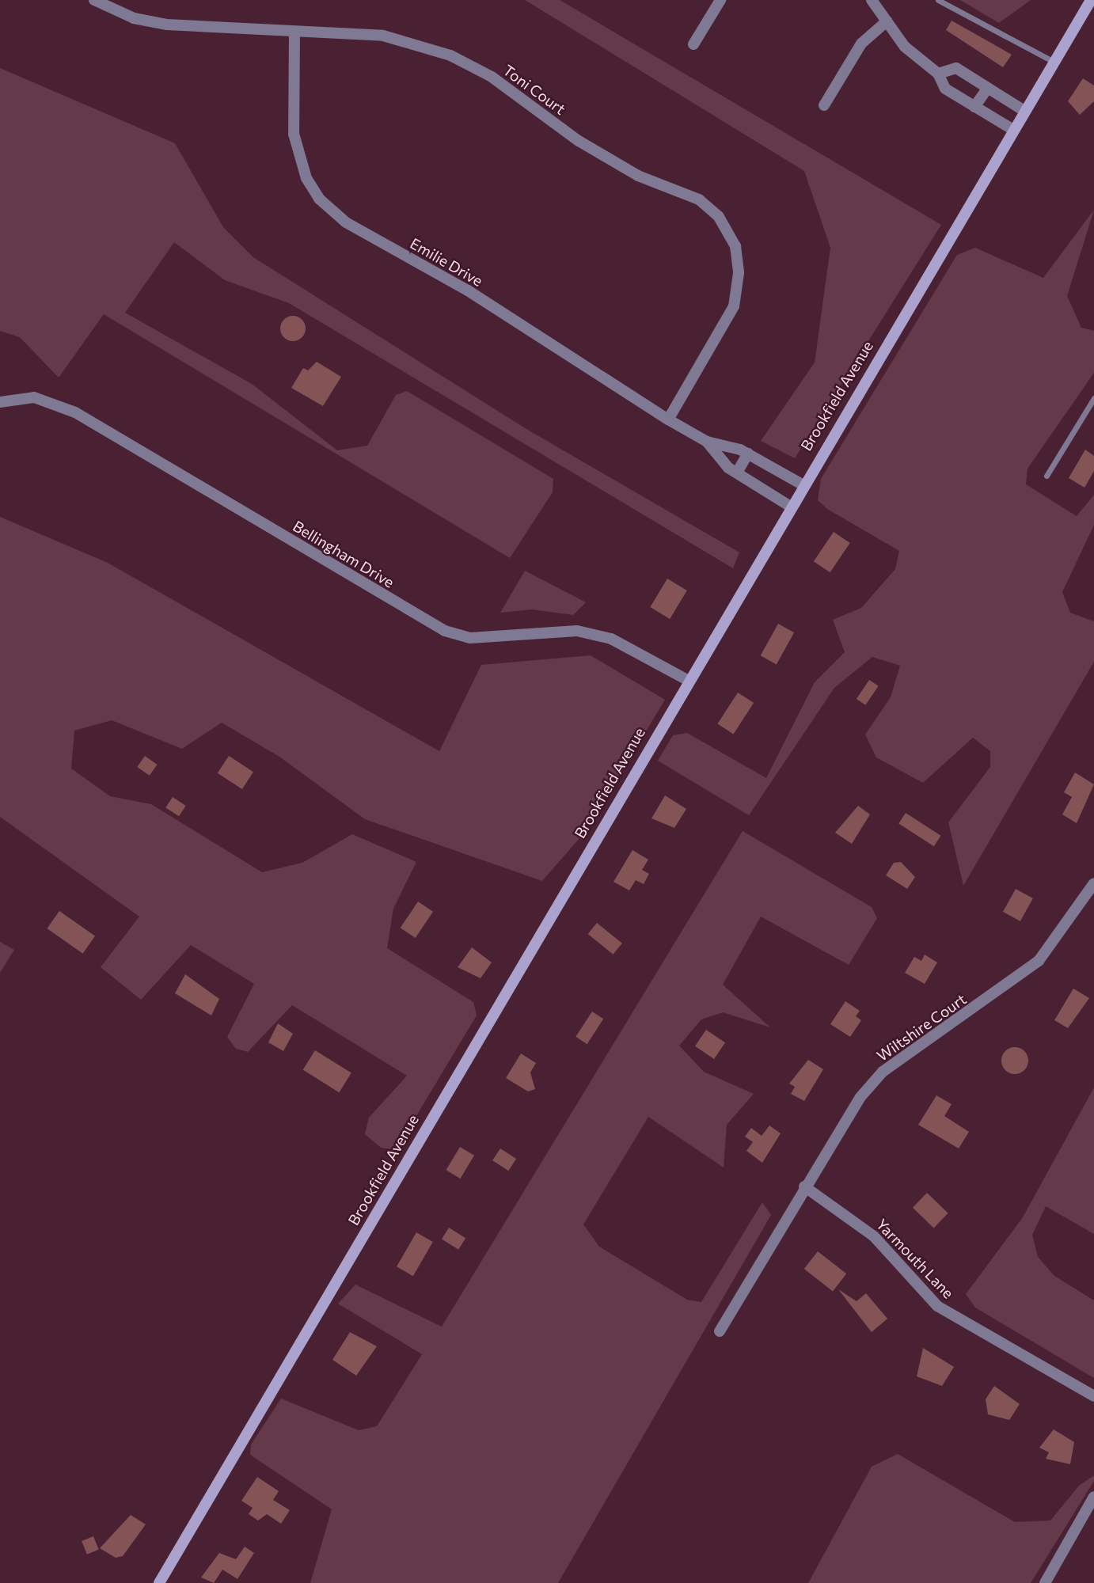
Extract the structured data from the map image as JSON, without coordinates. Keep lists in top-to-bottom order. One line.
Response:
{"streets":{"main road":["Brookfield Avenue"],"street":["Toni Court","Emilie Drive","Bellingham Drive","Wiltshire Court","Yarmouth Lane"]},"crossings":[["Toni Court","Emilie Drive"],["Emilie Drive","Brookfield Avenue"],["Brookfield Avenue","Bellingham Drive"],["Wiltshire Court","Yarmouth Lane"]]}
